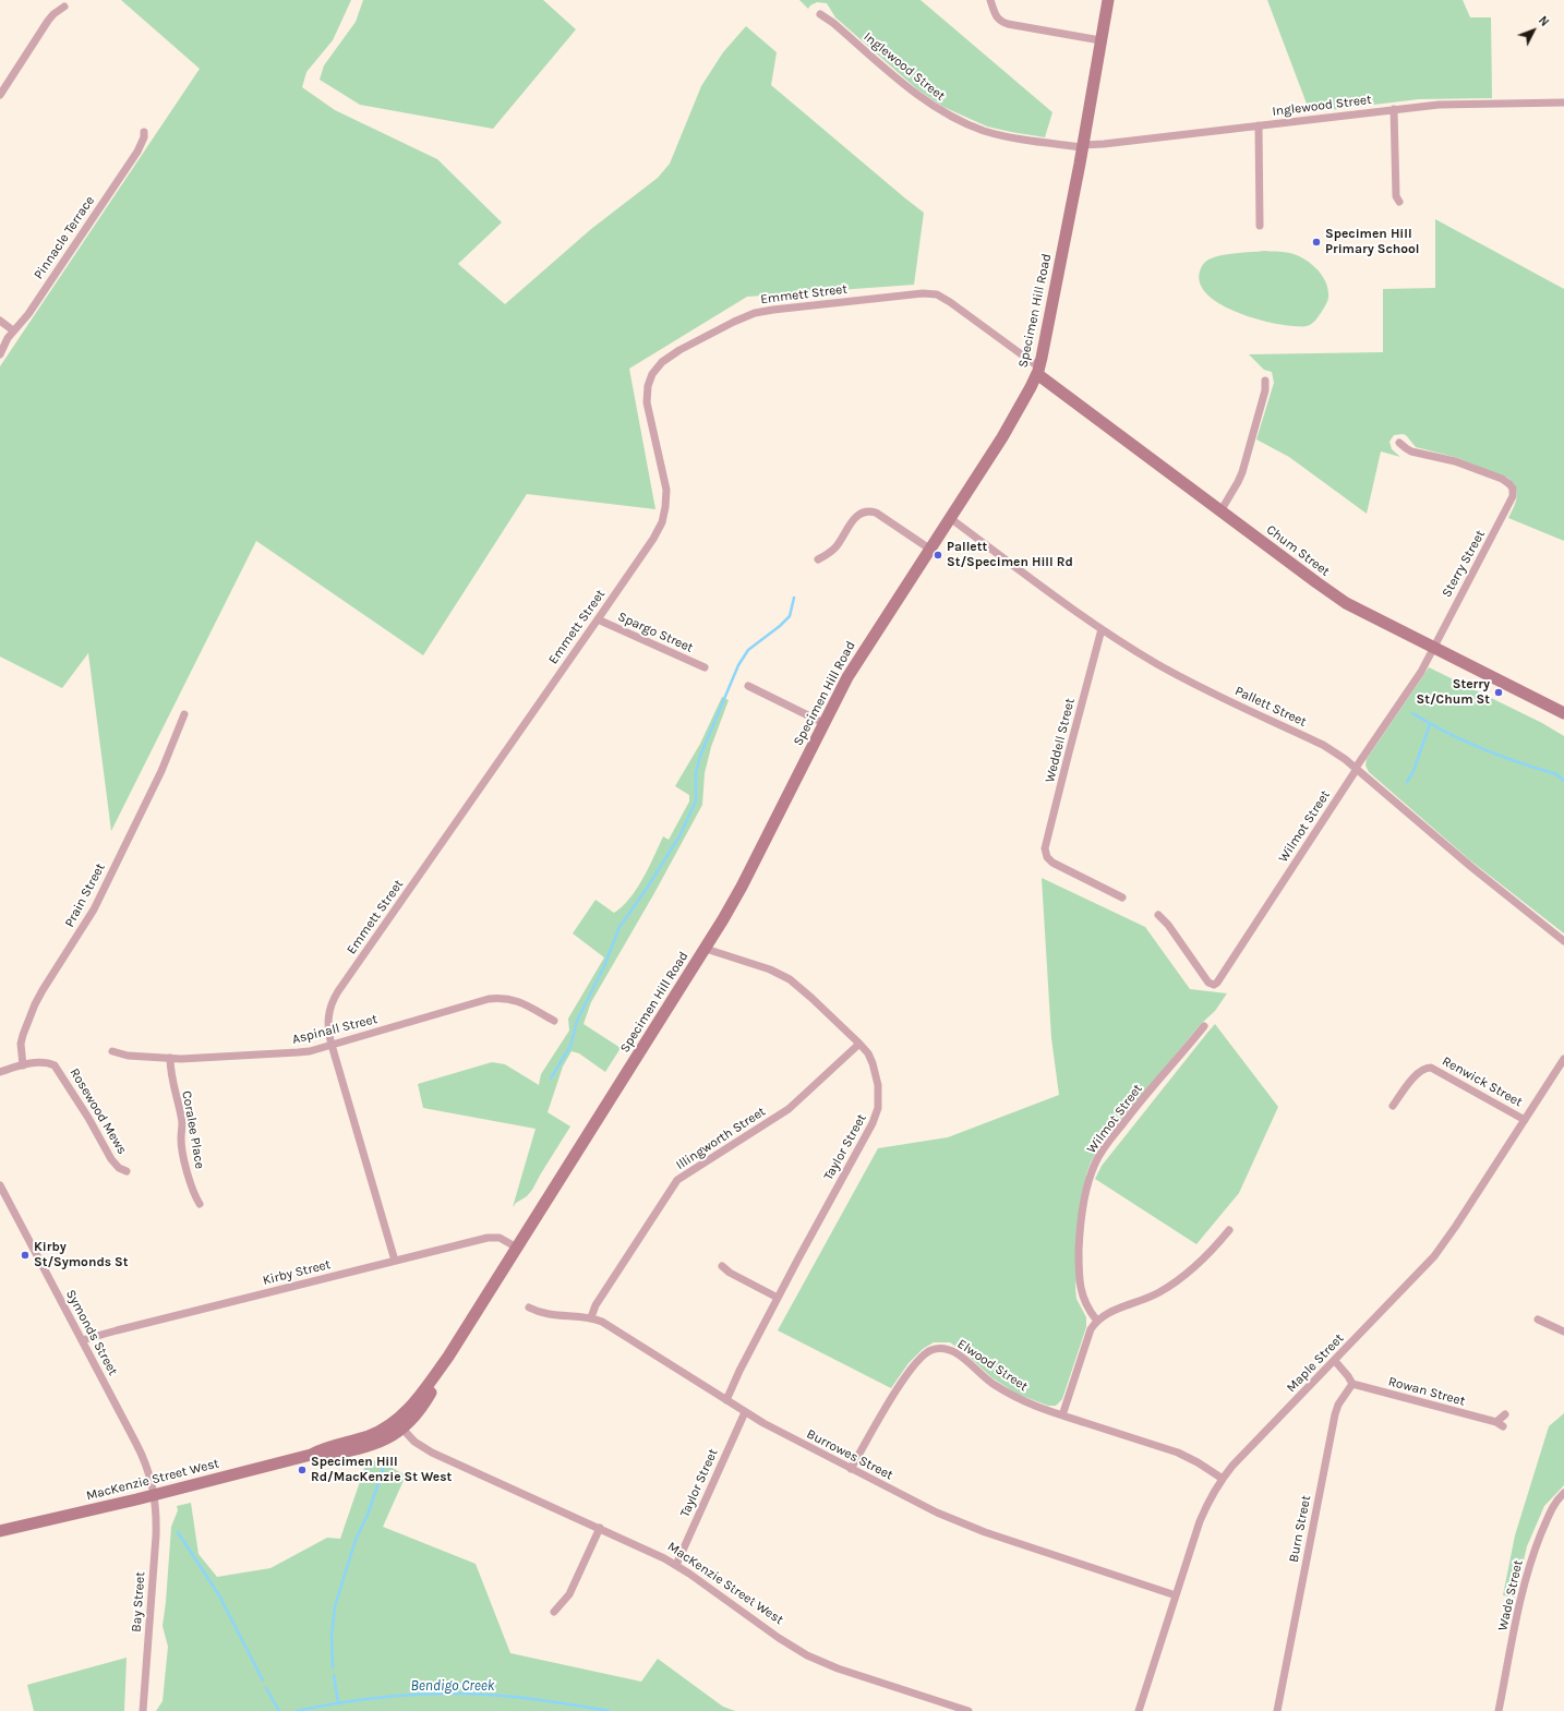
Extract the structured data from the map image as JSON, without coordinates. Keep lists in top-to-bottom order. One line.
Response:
{"streets":{"main road":["Specimen Hill Road","Chum Street","MacKenzie Street West"],"street":["Inglewood Street","Pinnacle Terrace","Emmett Street","Sterry Street","Spargo Street","Pallett Street","Weddell Street","Wilmot Street","Prain Street","Aspinall Street","Renwick Street","Rosewood Mews","Coralee Place","Illingworth Street","Taylor Street","Kirby Street","Symonds Street","Maple Street","Elwood Street","Rowan Street","Burrowes Street","Burn Street","Wade Street","Bay Street"]},"crossings":[["Inglewood Street","Specimen Hill Road"],["Emmett Street","Specimen Hill Road"],["Emmett Street","Chum Street"],["Emmett Street","Spargo Street"],["Emmett Street","Aspinall Street"],["Emmett Street","Kirby Street"],["Specimen Hill Road","Chum Street"],["Specimen Hill Road","Pallett Street"],["Specimen Hill Road","Taylor Street"],["Specimen Hill Road","Kirby Street"],["Specimen Hill Road","MacKenzie Street West"],["Chum Street","Sterry Street"],["Chum Street","Wilmot Street"],["Sterry Street","Wilmot Street"],["Pallett Street","Weddell Street"],["Pallett Street","Wilmot Street"],["Prain Street","Rosewood Mews"],["Aspinall Street","Coralee Place"],["Renwick Street","Maple Street"],["Illingworth Street","Taylor Street"],["Illingworth Street","Burrowes Street"],["Taylor Street","Burrowes Street"],["Taylor Street","MacKenzie Street West"],["Kirby Street","Symonds Street"],["Symonds Street","MacKenzie Street West"],["Symonds Street","Bay Street"],["Maple Street","Elwood Street"],["Maple Street","Burrowes Street"],["Elwood Street","Burrowes Street"],["Rowan Street","Burn Street"],["MacKenzie Street West","Bay Street"]],"water":["Bendigo Creek"],"places":["Specimen Hill Primary School","Pallett St/Specimen Hill Rd","Sterry St/Chum St","Kirby St/Symonds St","Specimen Hill Rd/MacKenzie St West"],"north":"top right"}
